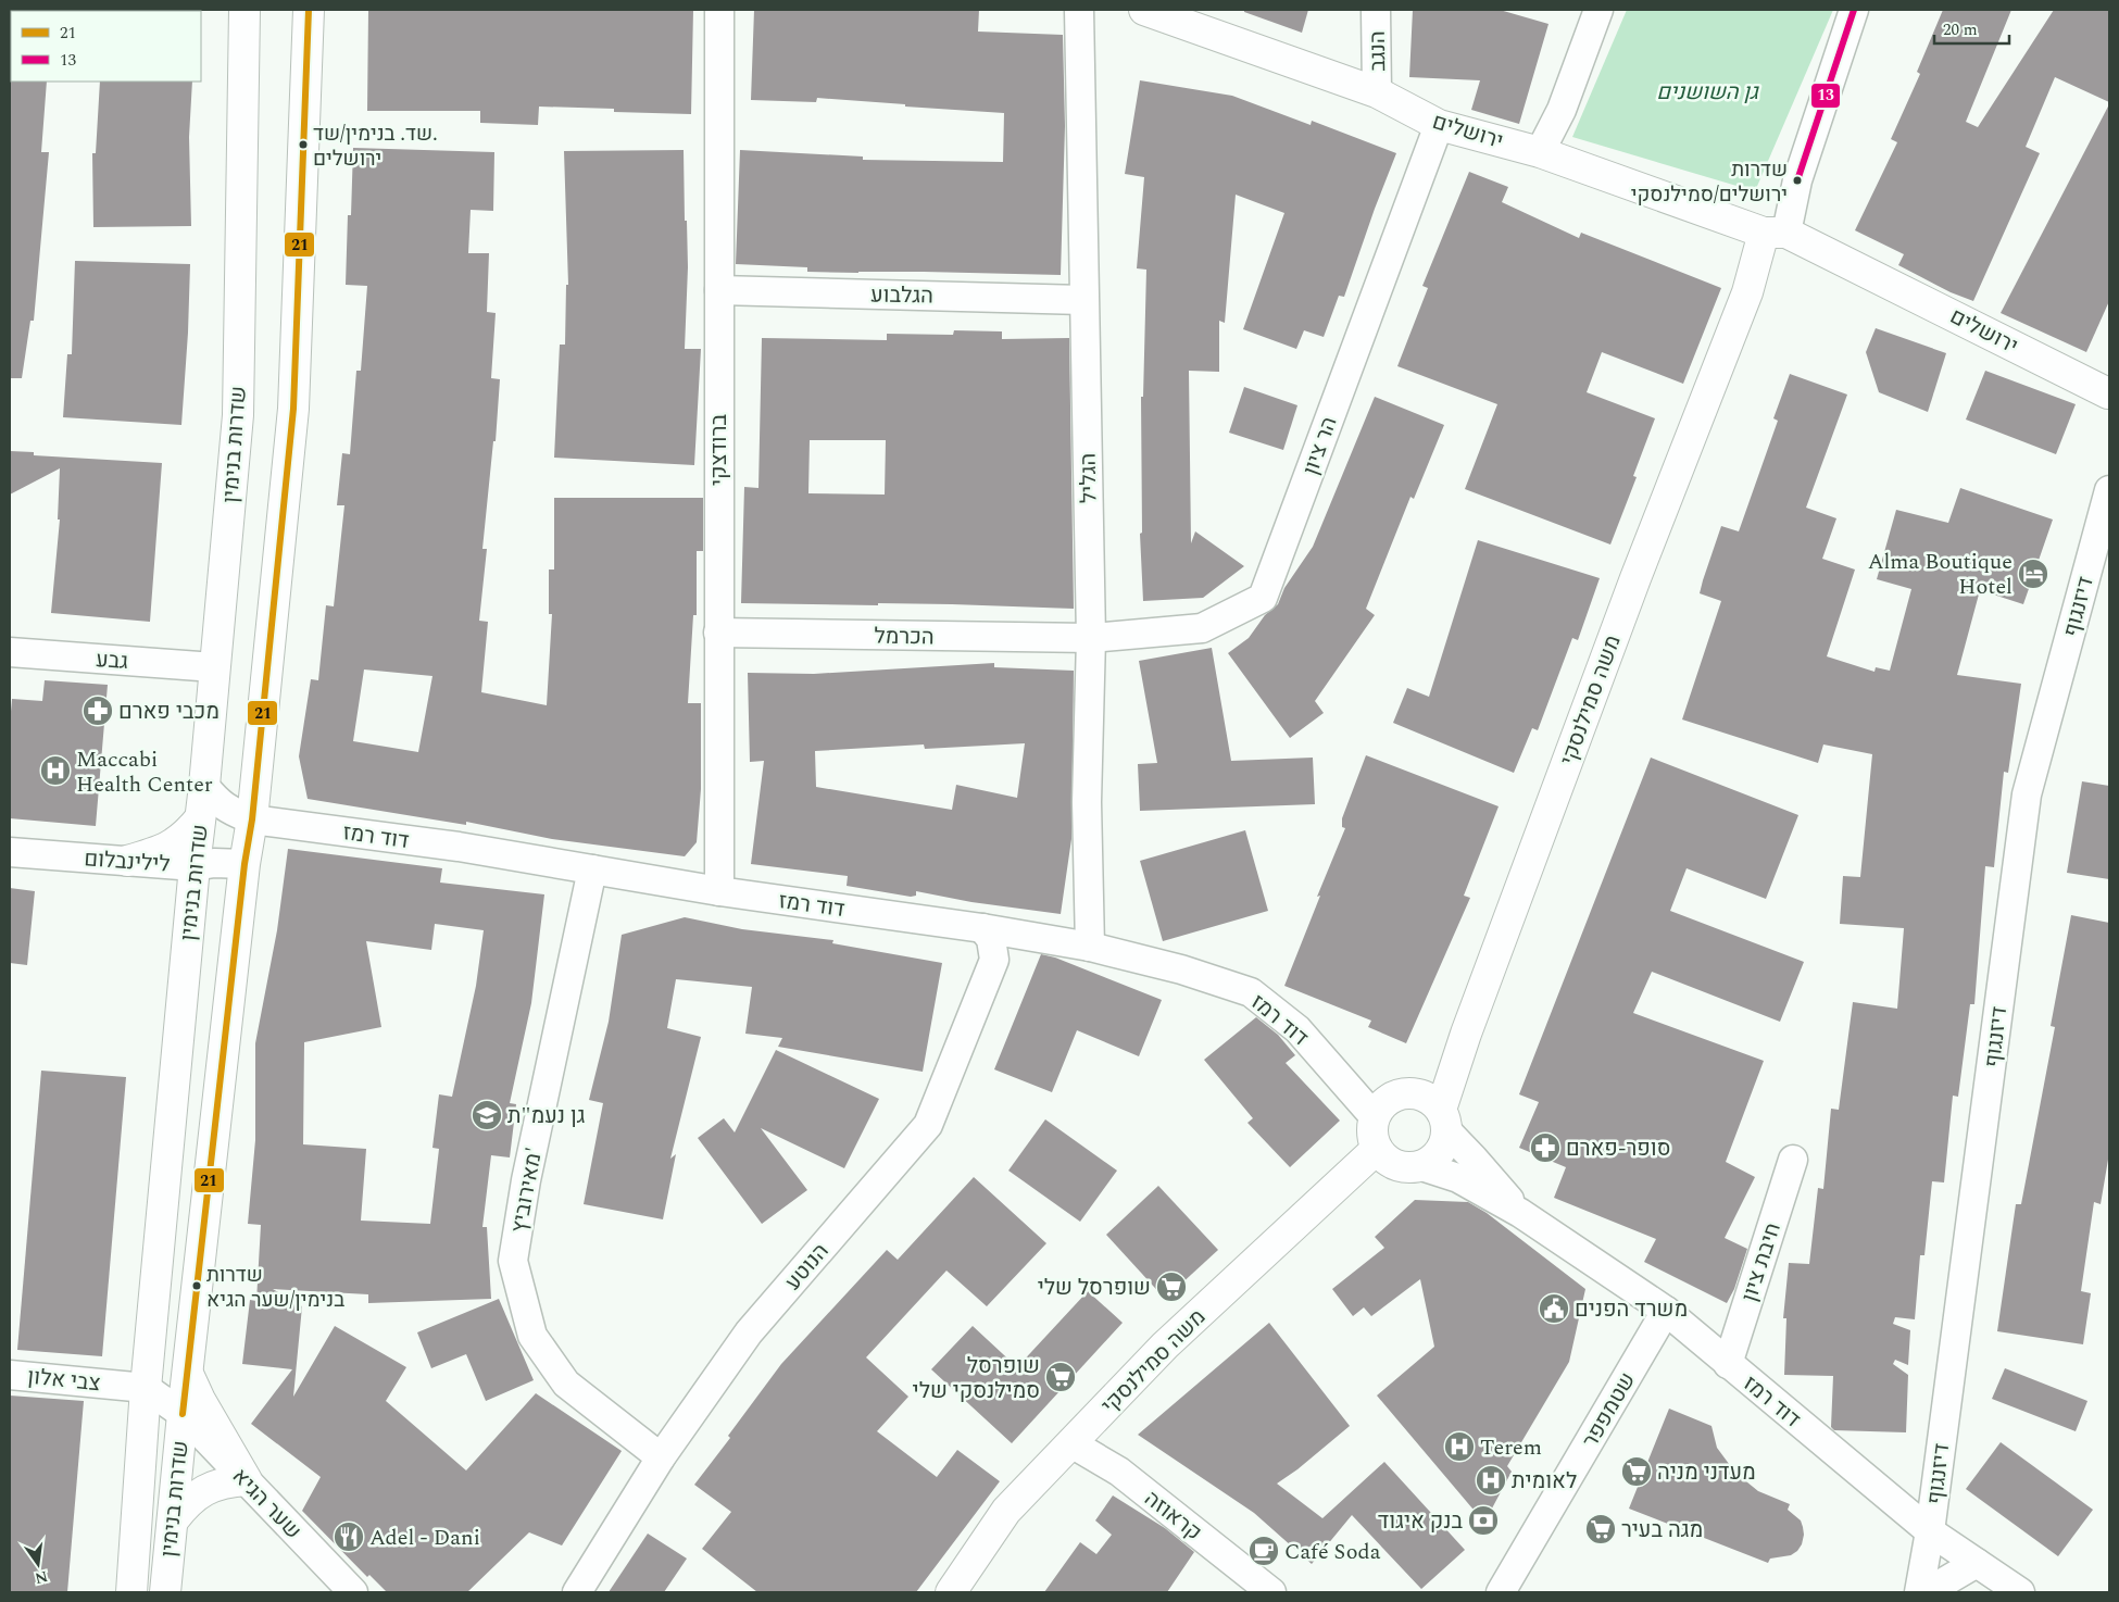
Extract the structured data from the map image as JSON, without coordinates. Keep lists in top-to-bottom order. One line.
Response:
{"streets":{"main road":["ירושלים","שדרות בנימין","משה סמילנסקי"],"street":["הנגב","הגלבוע","הר ציון","ברודצקי","הגליל","דיזנגוף","הכרמל","גבע","דוד רמז","לילינבלום","מאירוביץ'","חיבת ציון","הנוטע","צבי אלון","שטמפפר","שער הגיא","קראוזה"]},"crossings":[["הנגב","ירושלים"],["ירושלים","הר ציון"],["ירושלים","משה סמילנסקי"],["הגלבוע","ברודצקי"],["הגלבוע","הגליל"],["שדרות בנימין","גבע"],["שדרות בנימין","דוד רמז"],["שדרות בנימין","לילינבלום"],["שדרות בנימין","צבי אלון"],["שדרות בנימין","שער הגיא"],["הר ציון","הגליל"],["הר ציון","הכרמל"],["ברודצקי","הכרמל"],["ברודצקי","דוד רמז"],["הגליל","הכרמל"],["הגליל","דוד רמז"],["דיזנגוף","דוד רמז"],["משה סמילנסקי","דוד רמז"],["משה סמילנסקי","קראוזה"],["דוד רמז","מאירוביץ'"],["דוד רמז","חיבת ציון"],["דוד רמז","הנוטע"],["דוד רמז","שטמפפר"],["מאירוביץ'","הנוטע"],["צבי אלון","שער הגיא"]],"parks":["גן השושנים"],"places":{"other":["שד. בנימין/שד. ירושלים","שדרות ירושלים/סמילנסקי","שדרות בנימין/שער הגיא"],"hotel":["Alma Boutique Hotel"],"pharmacy":["מכבי פארם","סופר-פארם"],"hospital":["Maccabi Health Center","Terem","לאומית"],"school or university":["גן נעמ\"ת"],"supermarket":["שופרסל שלי","שופרסל סמילנסקי שלי","מעדני מניה","מגה בעיר"],"public building":["משרד הפנים"],"bank":["בנק איגוד"],"restaurant":["Adel - Dani"],"cafe":["Café Soda"]},"lines":["transit line 21","transit line 13"],"legend":["21","13"],"scale_bar":"20 m","north":"bottom"}
